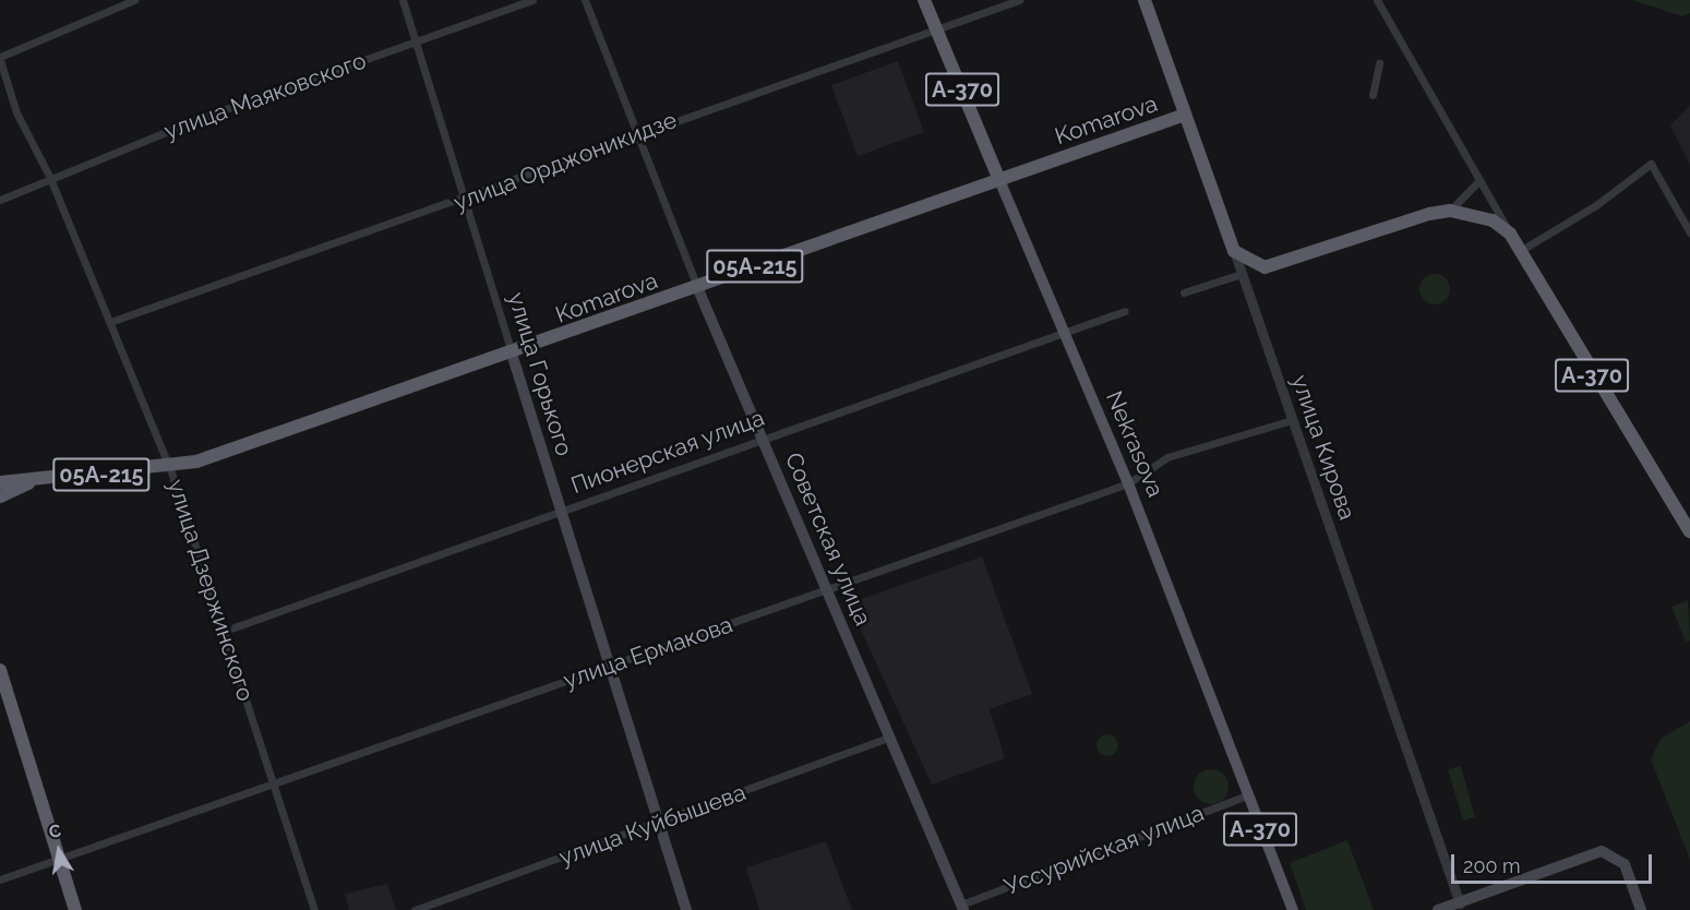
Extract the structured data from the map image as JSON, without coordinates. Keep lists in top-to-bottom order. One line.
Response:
{"streets":{"highway":["А-370","Komarova","05А-215","Nekrasova","улица Кирова"],"main road":["улица Горького","Советская улица"],"street":["улица Маяковского","улица Орджоникидзе","Пионерская улица","улица Дзержинского","улица Ермакова","улица Куйбышева","Уссурийская улица"]},"crossings":[["улица Маяковского","улица Горького"],["улица Маяковского","улица Дзержинского"],["Komarova","05А-215"],["Komarova","улица Горького"],["Komarova","Nekrasova"],["Komarova","улица Кирова"],["Komarova","Советская улица"],["Komarova","улица Дзержинского"],["улица Орджоникидзе","улица Горького"],["улица Орджоникидзе","Nekrasova"],["улица Орджоникидзе","Советская улица"],["улица Орджоникидзе","улица Дзержинского"],["улица Горького","Пионерская улица"],["улица Горького","улица Ермакова"],["улица Горького","улица Куйбышева"],["Nekrasova","Пионерская улица"],["Nekrasova","улица Ермакова"],["Nekrasova","Уссурийская улица"],["улица Кирова","улица Ермакова"],["Пионерская улица","Советская улица"],["Пионерская улица","улица Дзержинского"],["Советская улица","улица Ермакова"],["Советская улица","улица Куйбышева"],["Советская улица","Уссурийская улица"],["улица Дзержинского","улица Ермакова"]],"scale_bar":"200 m","north":"top"}
